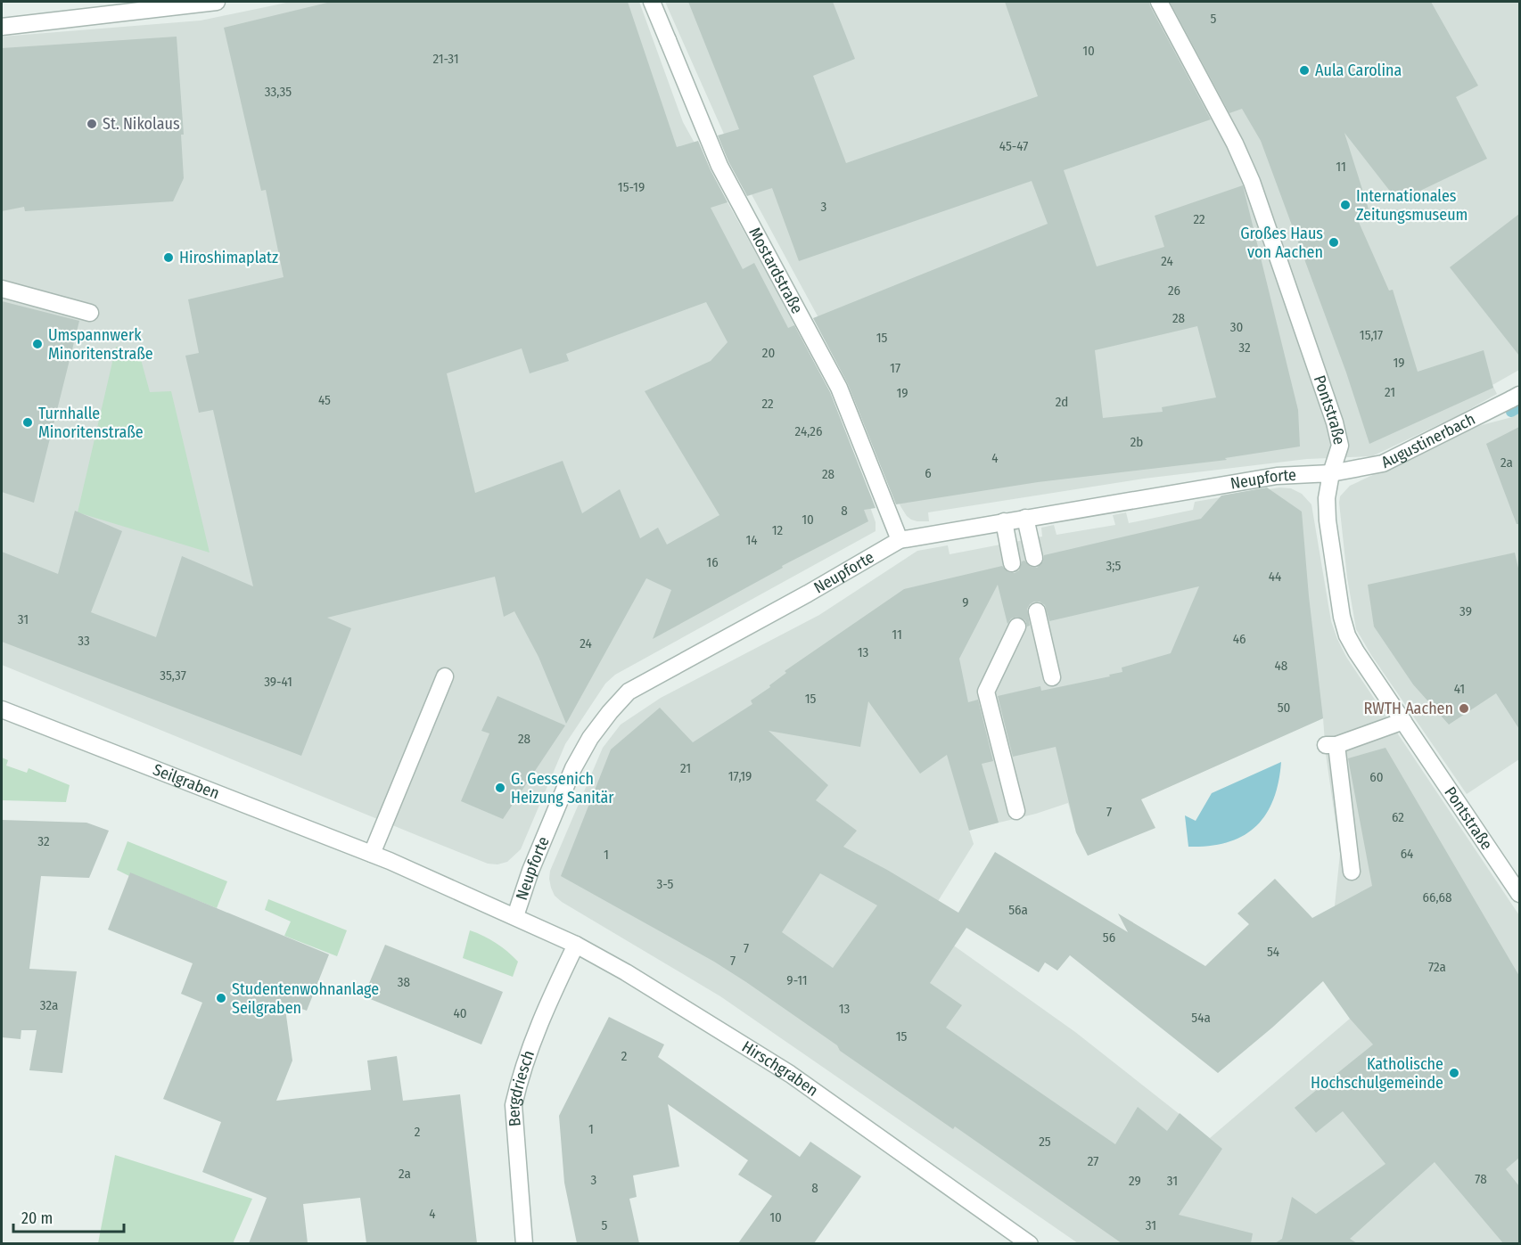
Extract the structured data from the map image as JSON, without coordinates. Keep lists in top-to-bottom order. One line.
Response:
{"streets":{"street":["Mostardstraße","Pontstraße","Augustinerbach","Neupforte","Seilgraben","Hirschgraben","Bergdriesch"]},"crossings":[["Mostardstraße","Neupforte"],["Pontstraße","Augustinerbach"],["Pontstraße","Neupforte"],["Augustinerbach","Neupforte"],["Neupforte","Seilgraben"],["Neupforte","Hirschgraben"],["Seilgraben","Hirschgraben"],["Hirschgraben","Bergdriesch"]],"places":["Aula Carolina","St. Nikolaus","Internationales Zeitungsmuseum","Großes Haus von Aachen","Hiroshimaplatz","Umspannwerk Minoritenstraße","Turnhalle Minoritenstraße","RWTH Aachen","G. Gessenich Heizung Sanitär","Studentenwohnanlage Seilgraben","Katholische Hochschulgemeinde"],"house_numbers":["5","10","21-31","33,35","45-47","11","15-19","3","22","24","26","28","30","15,17","15","32","20","19","17","21","19","45","2d","22","24,26","2b","4","2a","6","28","8","10","12","14","16","3;5","44","9","39","31","11","46","33","24","13","48","35,37","39-41","41","15","50","28","21","17,19","60","7","62","32","64","1","3-5","66,68","56a","56","7","54","7","72a","9-11","38","32a","13","40","54a","15","2","1","2","25","27","2a","78","3","29","31","8","4","10","5","31"],"scale_bar":"20 m"}
